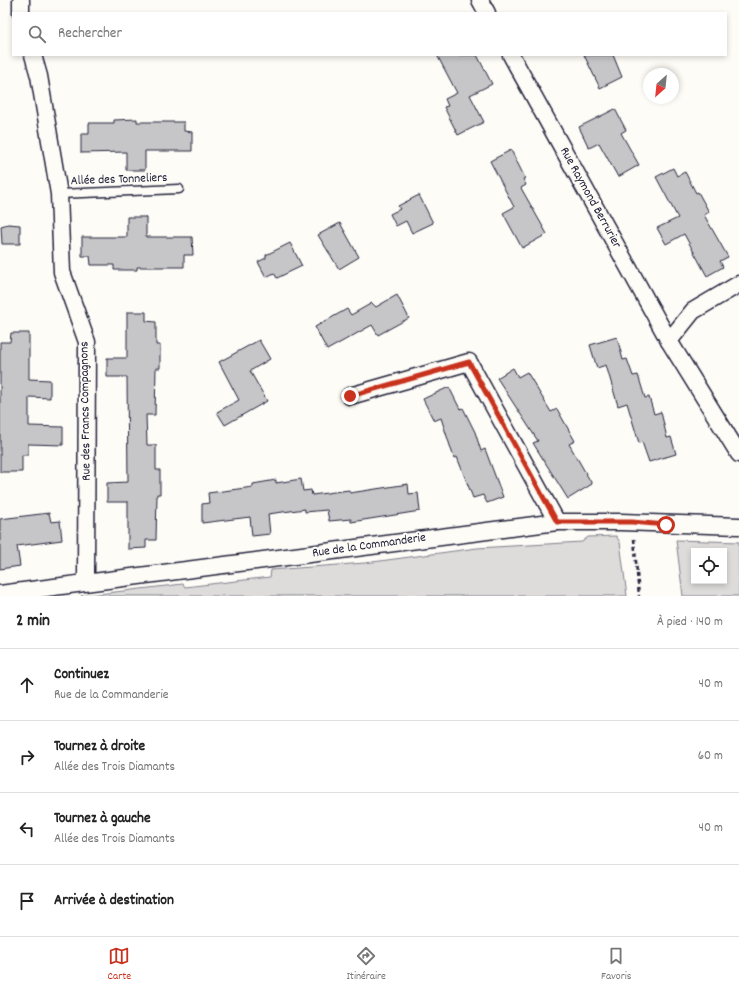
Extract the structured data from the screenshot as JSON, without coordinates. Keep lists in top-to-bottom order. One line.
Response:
{"streets":{"street":["Rue Raymond Berrurier","Rue des Francs Compagnons","Rue de la Commanderie"],"lane":["Allée des Tonneliers"]},"crossings":[["Allée des Tonneliers","Rue des Francs Compagnons"],["Rue des Francs Compagnons","Rue de la Commanderie"]],"north":"bottom left","page":{"search":"Rechercher","heading":["2 min","À pied · 140 m"],"list":[["Continuez","Rue de la Commanderie","40 m"],["Tournez à droite","Allée des Trois Diamants","60 m"],["Tournez à gauche","Allée des Trois Diamants","40 m"],"Arrivée à destination"],"nav":["Carte","Itinéraire","Favoris"]}}
